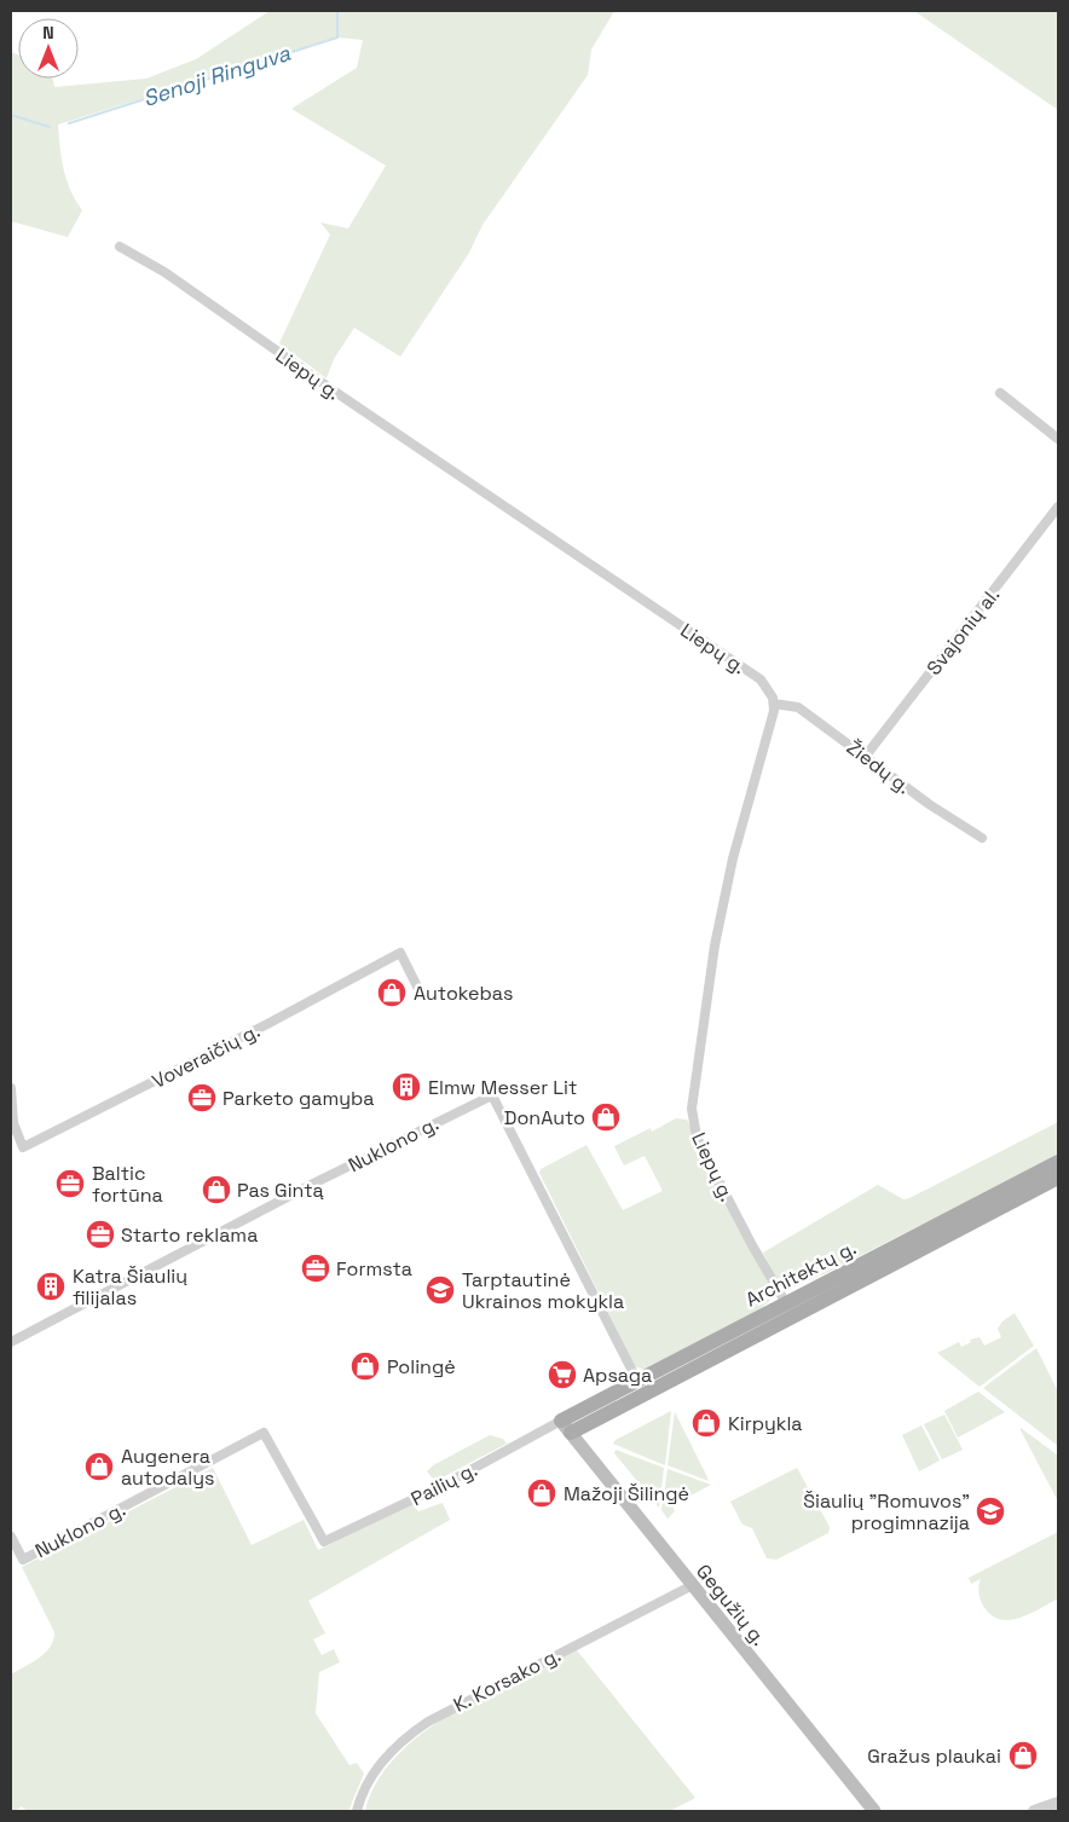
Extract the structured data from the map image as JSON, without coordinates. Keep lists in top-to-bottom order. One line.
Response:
{"streets":{"main road":["Architektų g.","Gegužių g."],"street":["Liepų g.","Svajonių al.","Žiedų g.","Voveraičių g.","Nuklono g.","Pailių g.","K. Korsako g."]},"crossings":[["Liepų g.","Žiedų g."],["Liepų g.","Architektų g."],["Svajonių al.","Žiedų g."],["Nuklono g.","Architektų g."],["Nuklono g.","Pailių g."],["Architektų g.","Pailių g."],["Architektų g.","Gegužių g."],["Pailių g.","Gegužių g."],["Gegužių g.","K. Korsako g."]],"water":["Senoji Ringuva"],"places":{"shop":["Autokebas","DonAuto","Pas Gintą","Polingė","Kirpykla","Augenera autodalys","Mažoji Šilingė","Gražus plaukai"],"building":["Elmw Messer Lit","Katra Šiaulių filijalas"],"office":["Parketo gamyba","Baltic fortūna","Starto reklama","Formsta"],"school or university":["Tarptautinė Ukrainos mokykla","Šiaulių \"Romuvos\" progimnazija"],"supermarket":["Apsaga"]},"north":"top"}
